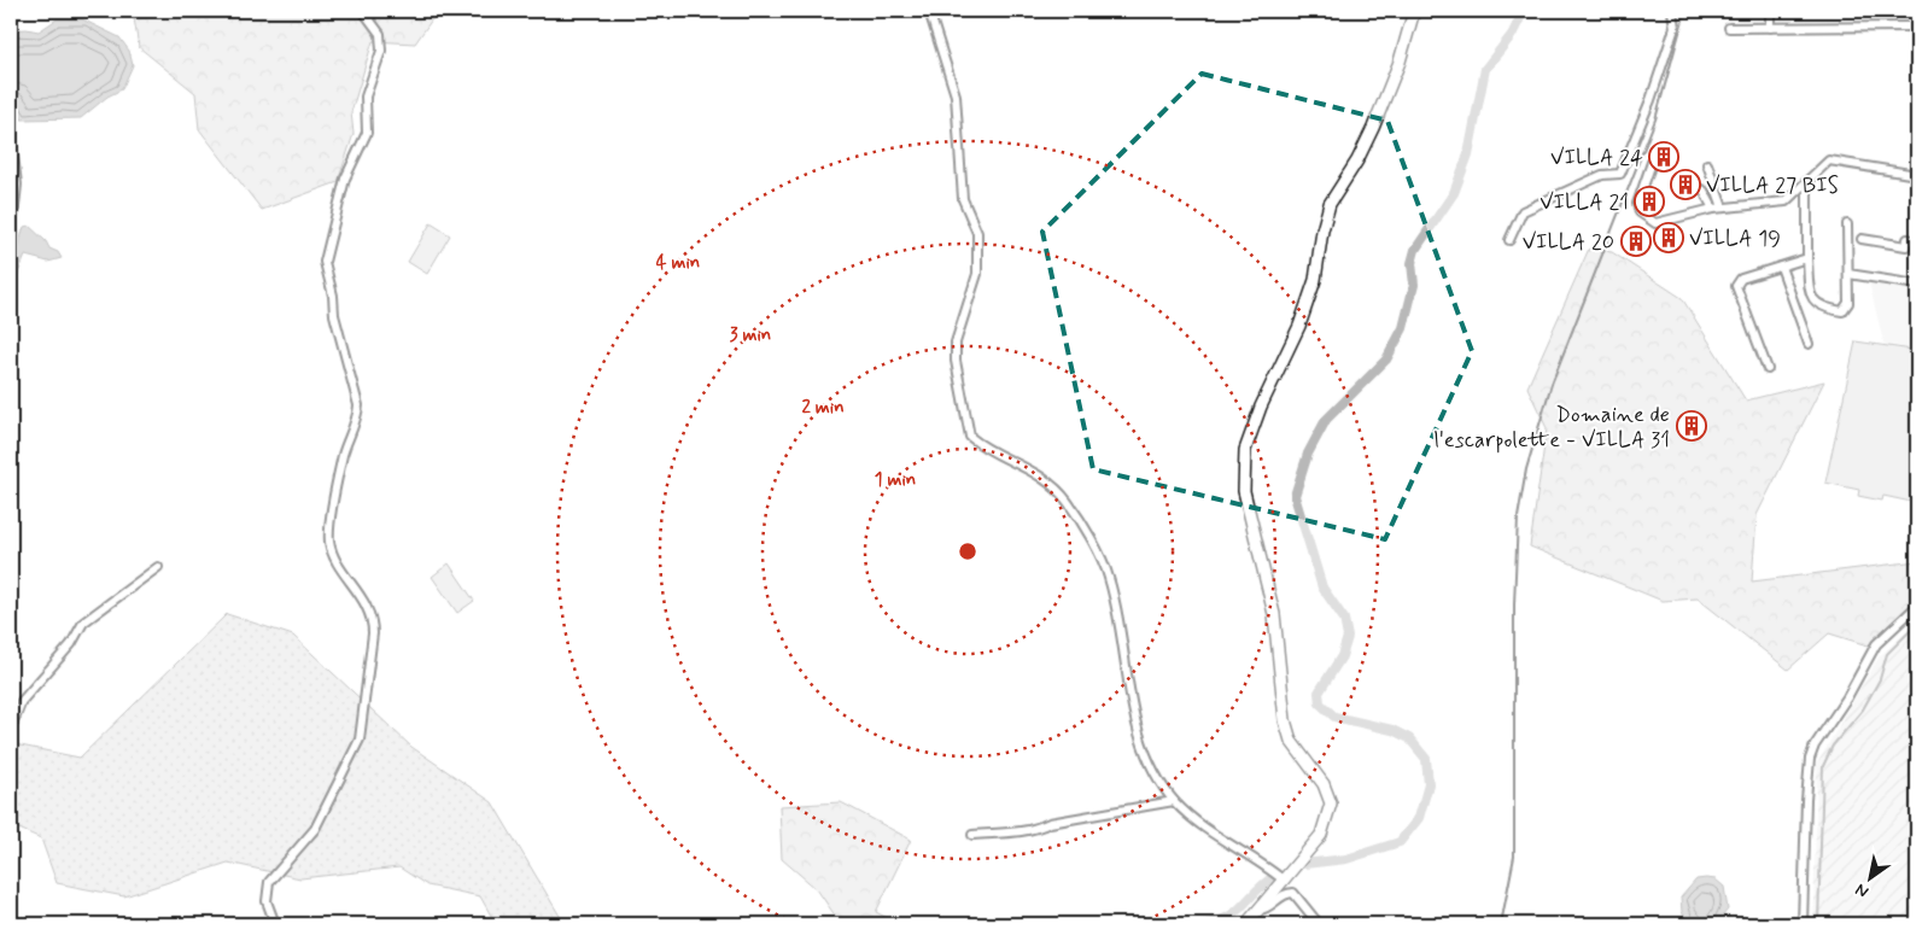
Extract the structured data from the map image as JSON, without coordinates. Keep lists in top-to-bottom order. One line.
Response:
{"places":{"building":["VILLA 24","VILLA 27 BIS","VILLA 21","VILLA 19","VILLA 20","Domaine de l'escarpolette - VILLA 31"]},"north":"bottom left","rings":["4 min","3 min","2 min","1 min"]}
